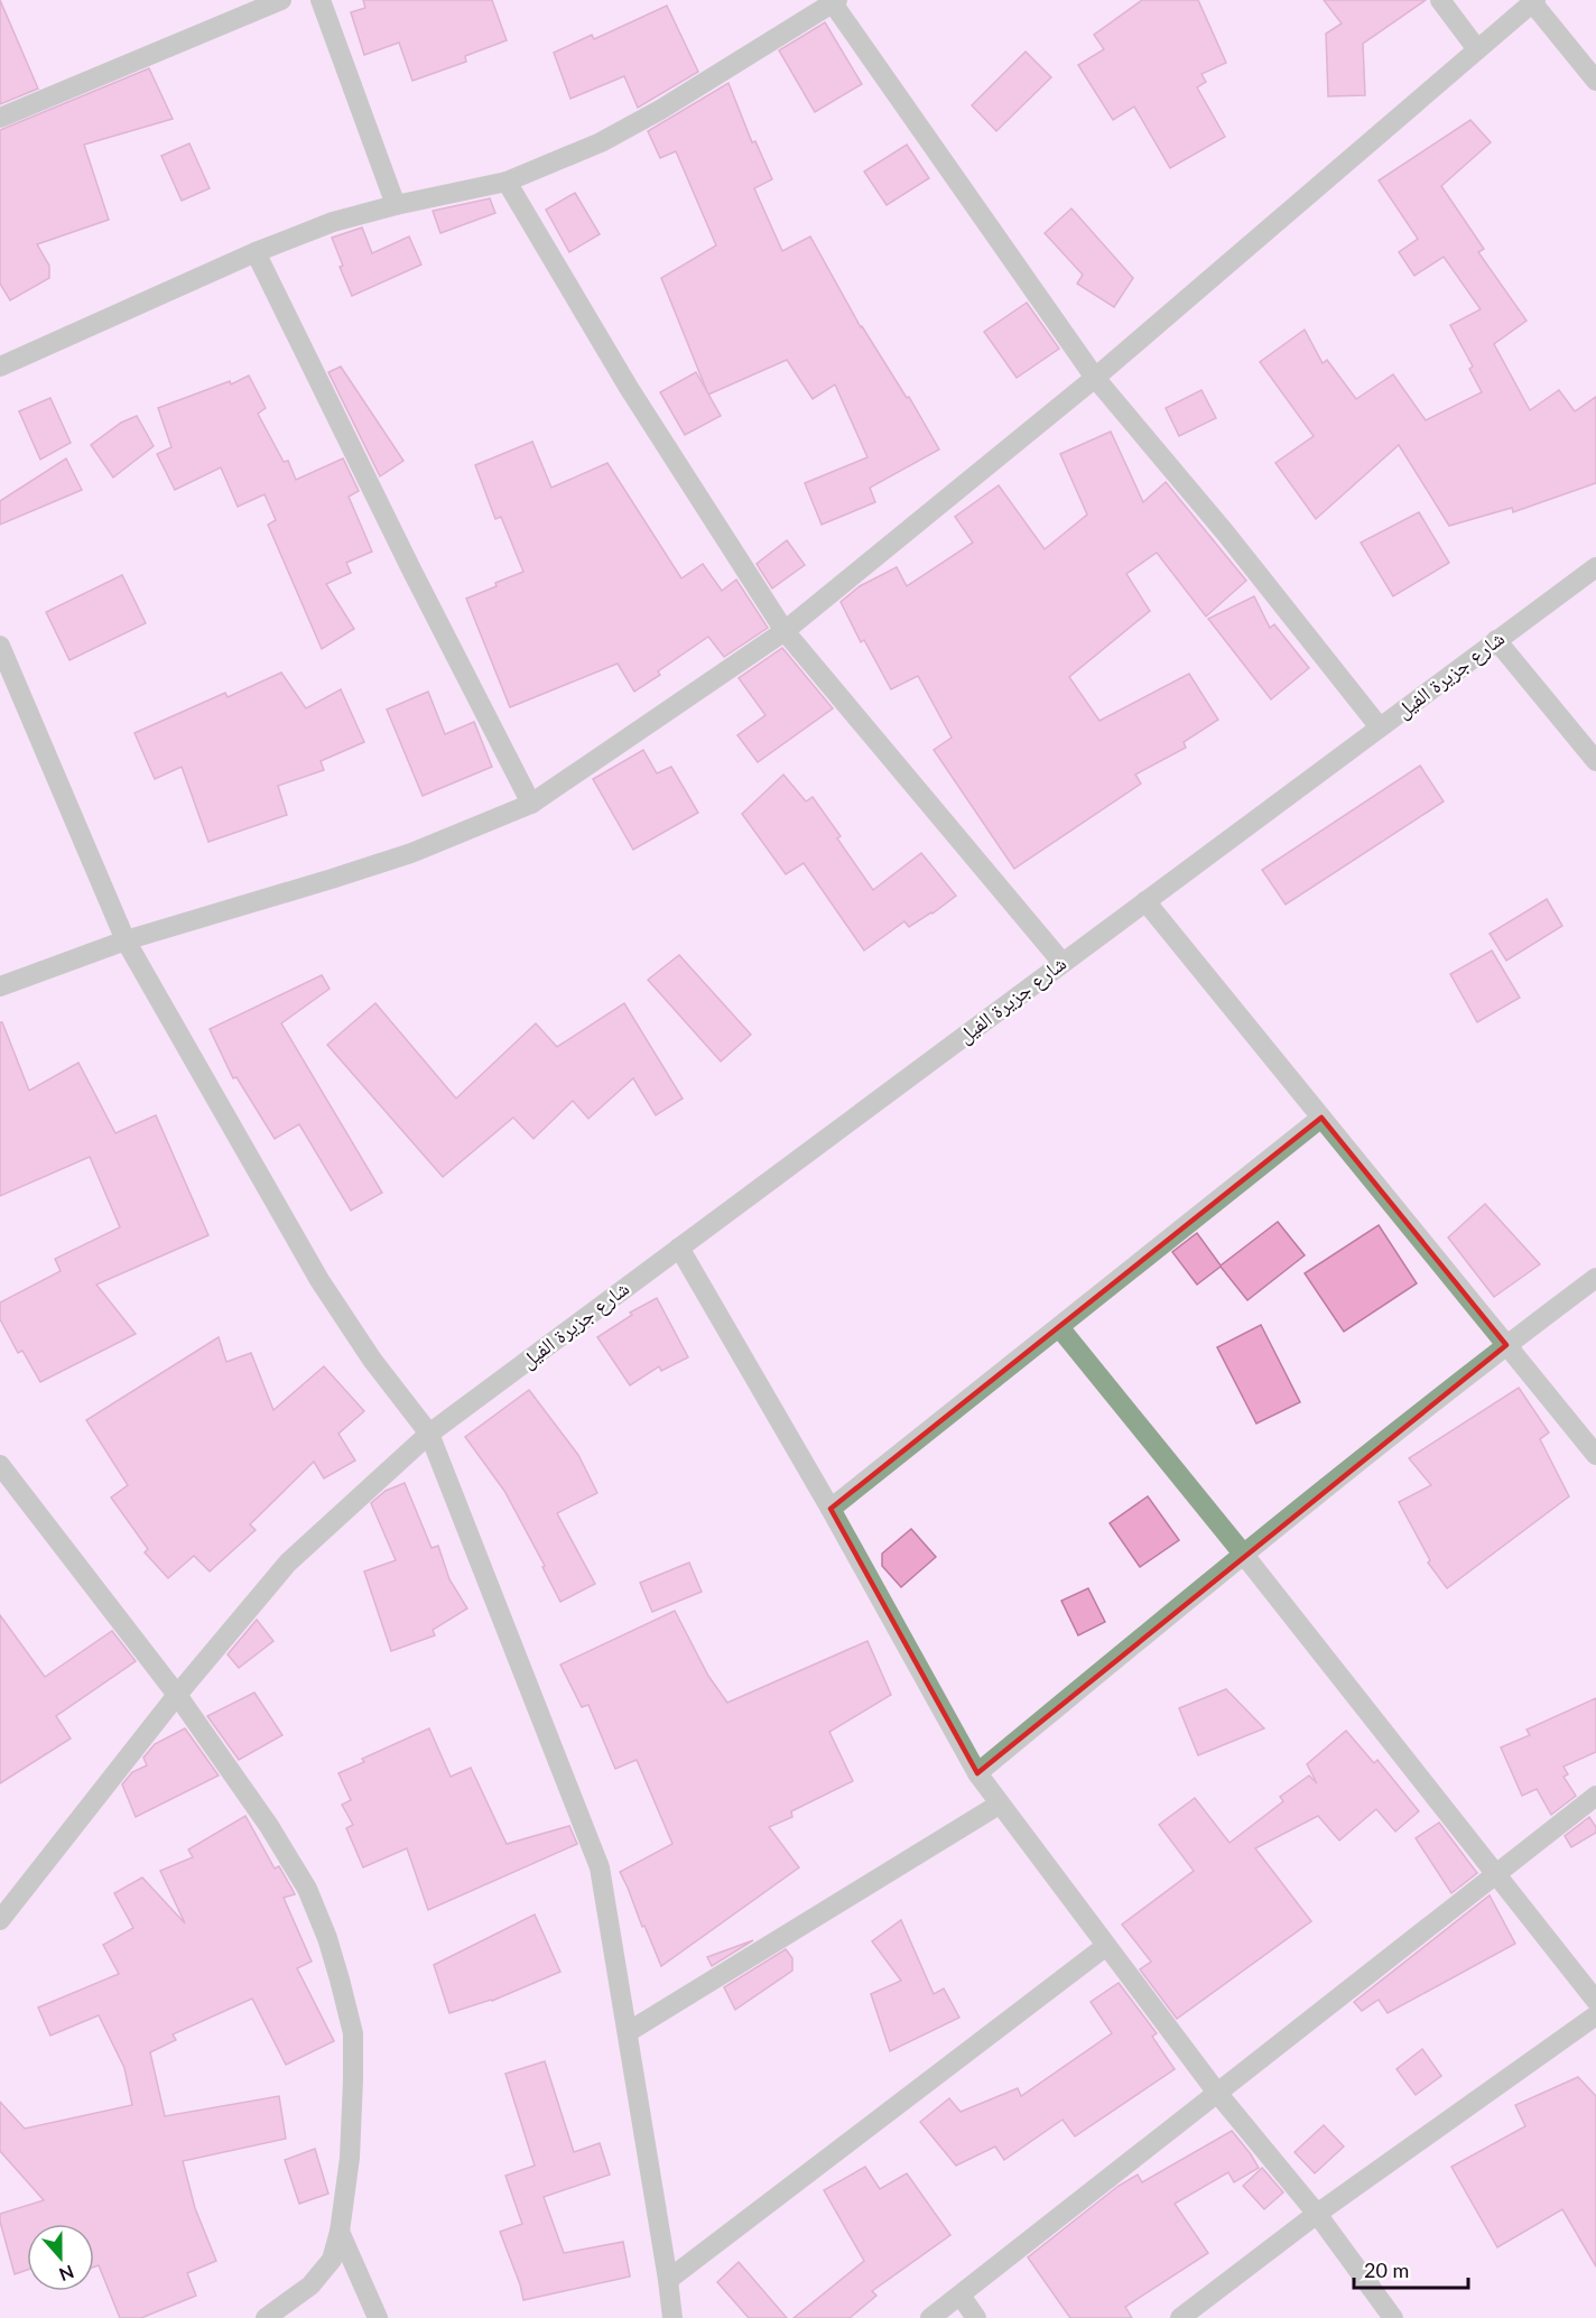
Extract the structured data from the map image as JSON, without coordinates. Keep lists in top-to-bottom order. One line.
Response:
{"streets":{"street":["شارع جزيرة الفيل"]},"scale_bar":"20 m","north":"bottom"}
